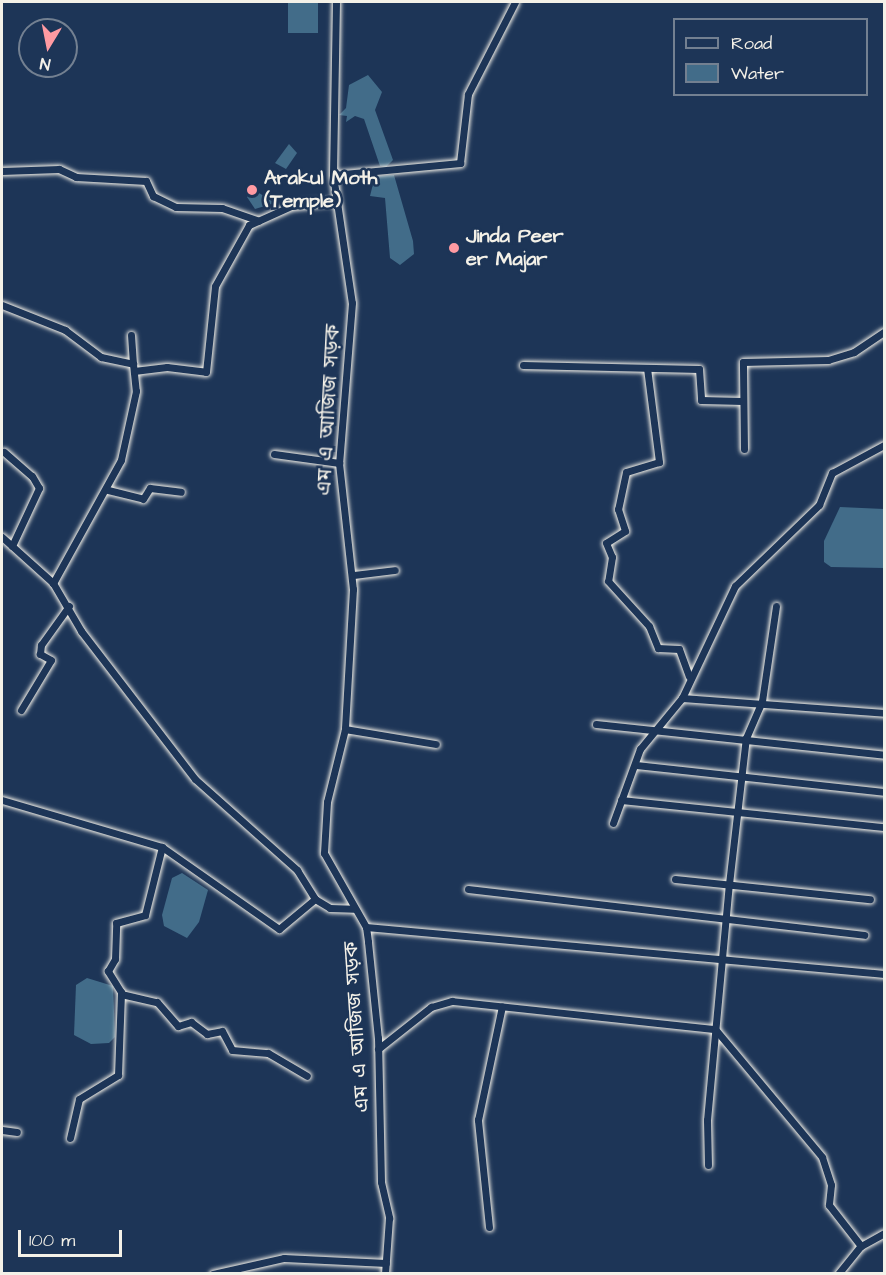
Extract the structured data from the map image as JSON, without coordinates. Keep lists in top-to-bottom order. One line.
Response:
{"streets":{"street":["এম এ আজিজ সড়ক"]},"places":["Arakul Moth (Temple)","Jinda Peer er Majar"],"legend":["Road","Water"],"scale_bar":"100 m","north":"bottom"}
